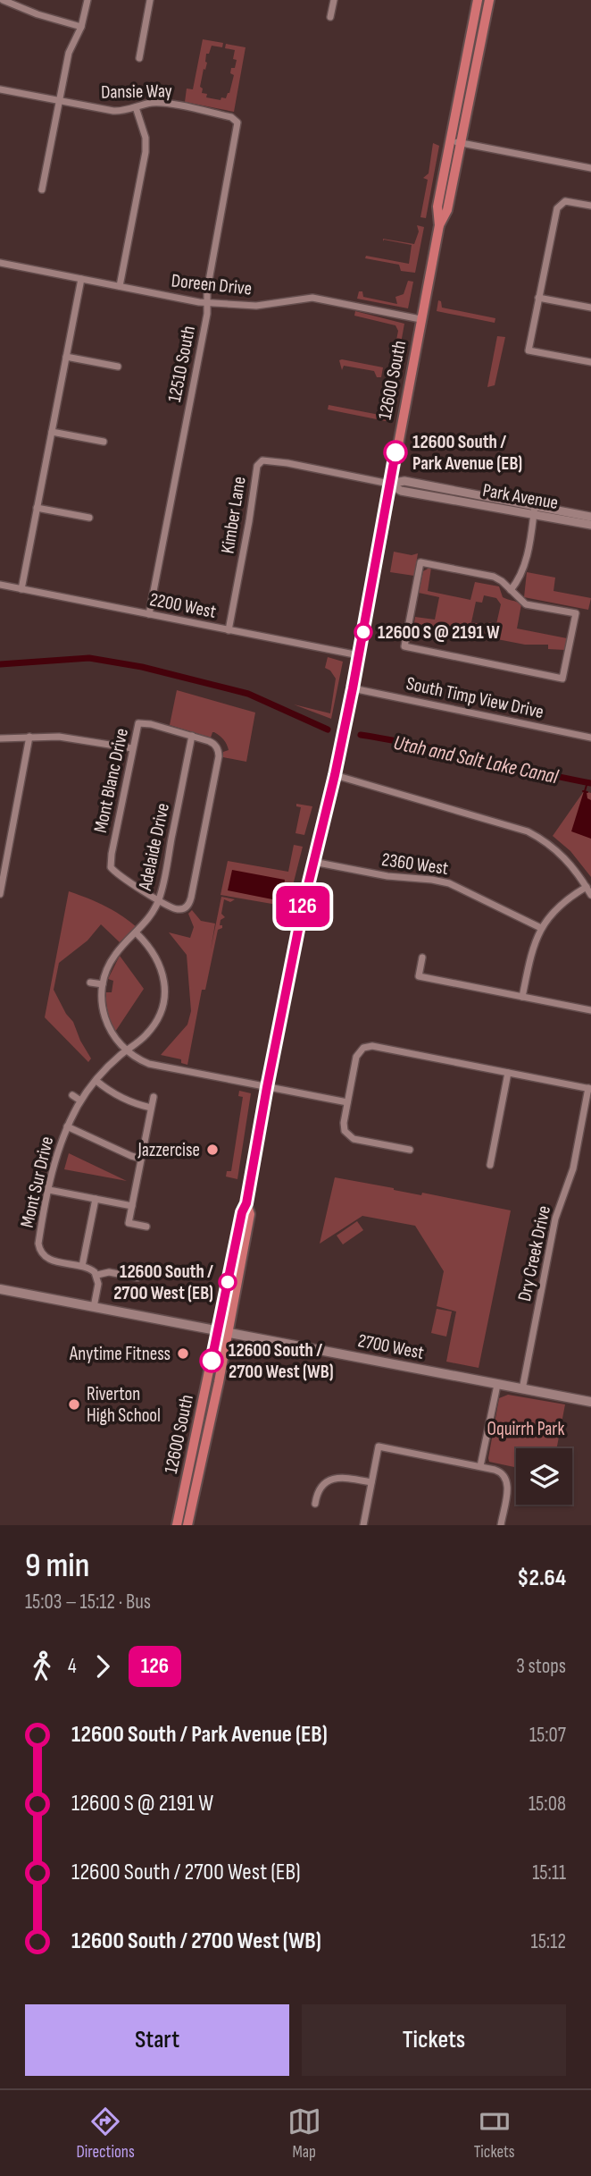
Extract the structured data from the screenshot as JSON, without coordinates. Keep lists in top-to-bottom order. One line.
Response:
{"streets":{"main road":["12600 South","2700 West"],"street":["Dansie Way","Doreen Drive","12510 South","Park Avenue","Kimber Lane","2200 West","South Timp View Drive","Mont Blanc Drive","Adelaide Drive","2360 West","Mont Sur Drive","Dry Creek Drive"]},"crossings":[["Dansie Way","12510 South"],["Doreen Drive","12510 South"],["Doreen Drive","12600 South"],["12510 South","2200 West"],["12600 South","Park Avenue"],["12600 South","Kimber Lane"],["12600 South","2200 West"],["12600 South","South Timp View Drive"],["12600 South","2360 West"],["12600 South","2700 West"],["Park Avenue","Kimber Lane"],["Kimber Lane","2200 West"],["Mont Blanc Drive","Adelaide Drive"],["Adelaide Drive","Mont Sur Drive"],["Dry Creek Drive","2700 West"]],"water":["Utah and Salt Lake Canal"],"parks":["Oquirrh Park"],"places":["12600 South / Park Avenue (EB)","12600 S @ 2191 W","Jazzercise","12600 South / 2700 West (EB)","Anytime Fitness","12600 South / 2700 West (WB)","Riverton High School"],"lines":["bus line 126"],"page":{"on_map":"126","heading":["9 min","15:03 – 15:12 · Bus","$2.64"],"legs":["4","126","3 stops"],"list":[{"name":"12600 South / Park Avenue (EB)","value":"15:07"},{"name":"12600 S @ 2191 W","value":"15:08"},{"name":"12600 South / 2700 West (EB)","value":"15:11"},{"name":"12600 South / 2700 West (WB)","value":"15:12"}],"buttons":["Start","Tickets"],"tabs":["Directions","Map","Tickets"]}}
